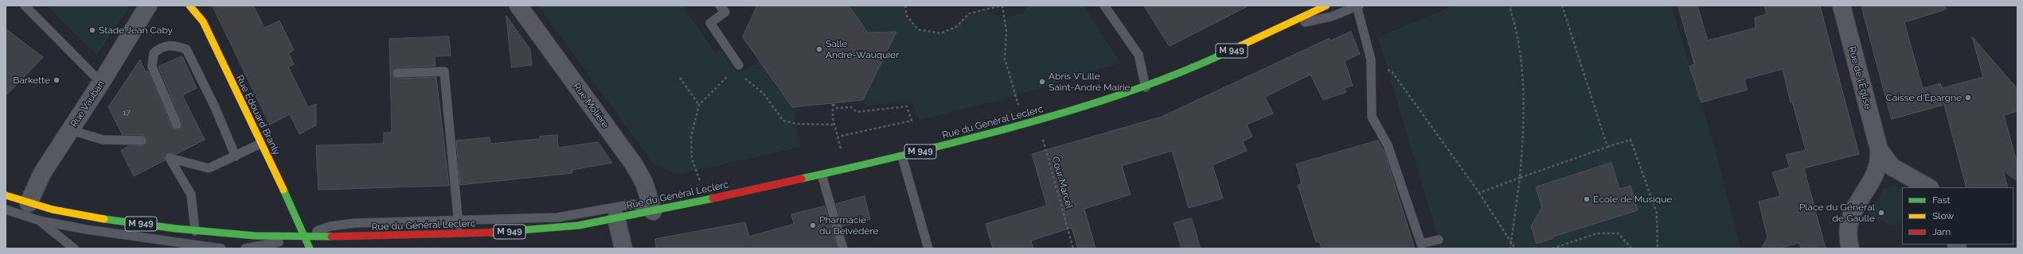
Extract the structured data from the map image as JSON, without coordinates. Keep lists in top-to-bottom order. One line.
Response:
{"streets":{"main road":["M 949","Rue Édouard Branly","Rue du Général Leclerc"],"street":["Rue de l'Église","Rue Vauban","Rue Molière"],"path":["Cour Marcel"]},"crossings":[["Rue Vauban","Rue du Général Leclerc"],["Rue Molière","Rue du Général Leclerc"],["Rue Édouard Branly","Rue du Général Leclerc"],["Rue du Général Leclerc","Cour Marcel"]],"places":["Stade Jean Caby","Salle André-Wauquier","Barkette","Abris V'Lille Saint-André Mairie","Caisse d'Épargne","École de Musique","Place du Général de Gaulle","Pharmacie du Belvédère"],"house_numbers":["17"],"legend":["Fast","Slow","Jam"]}
